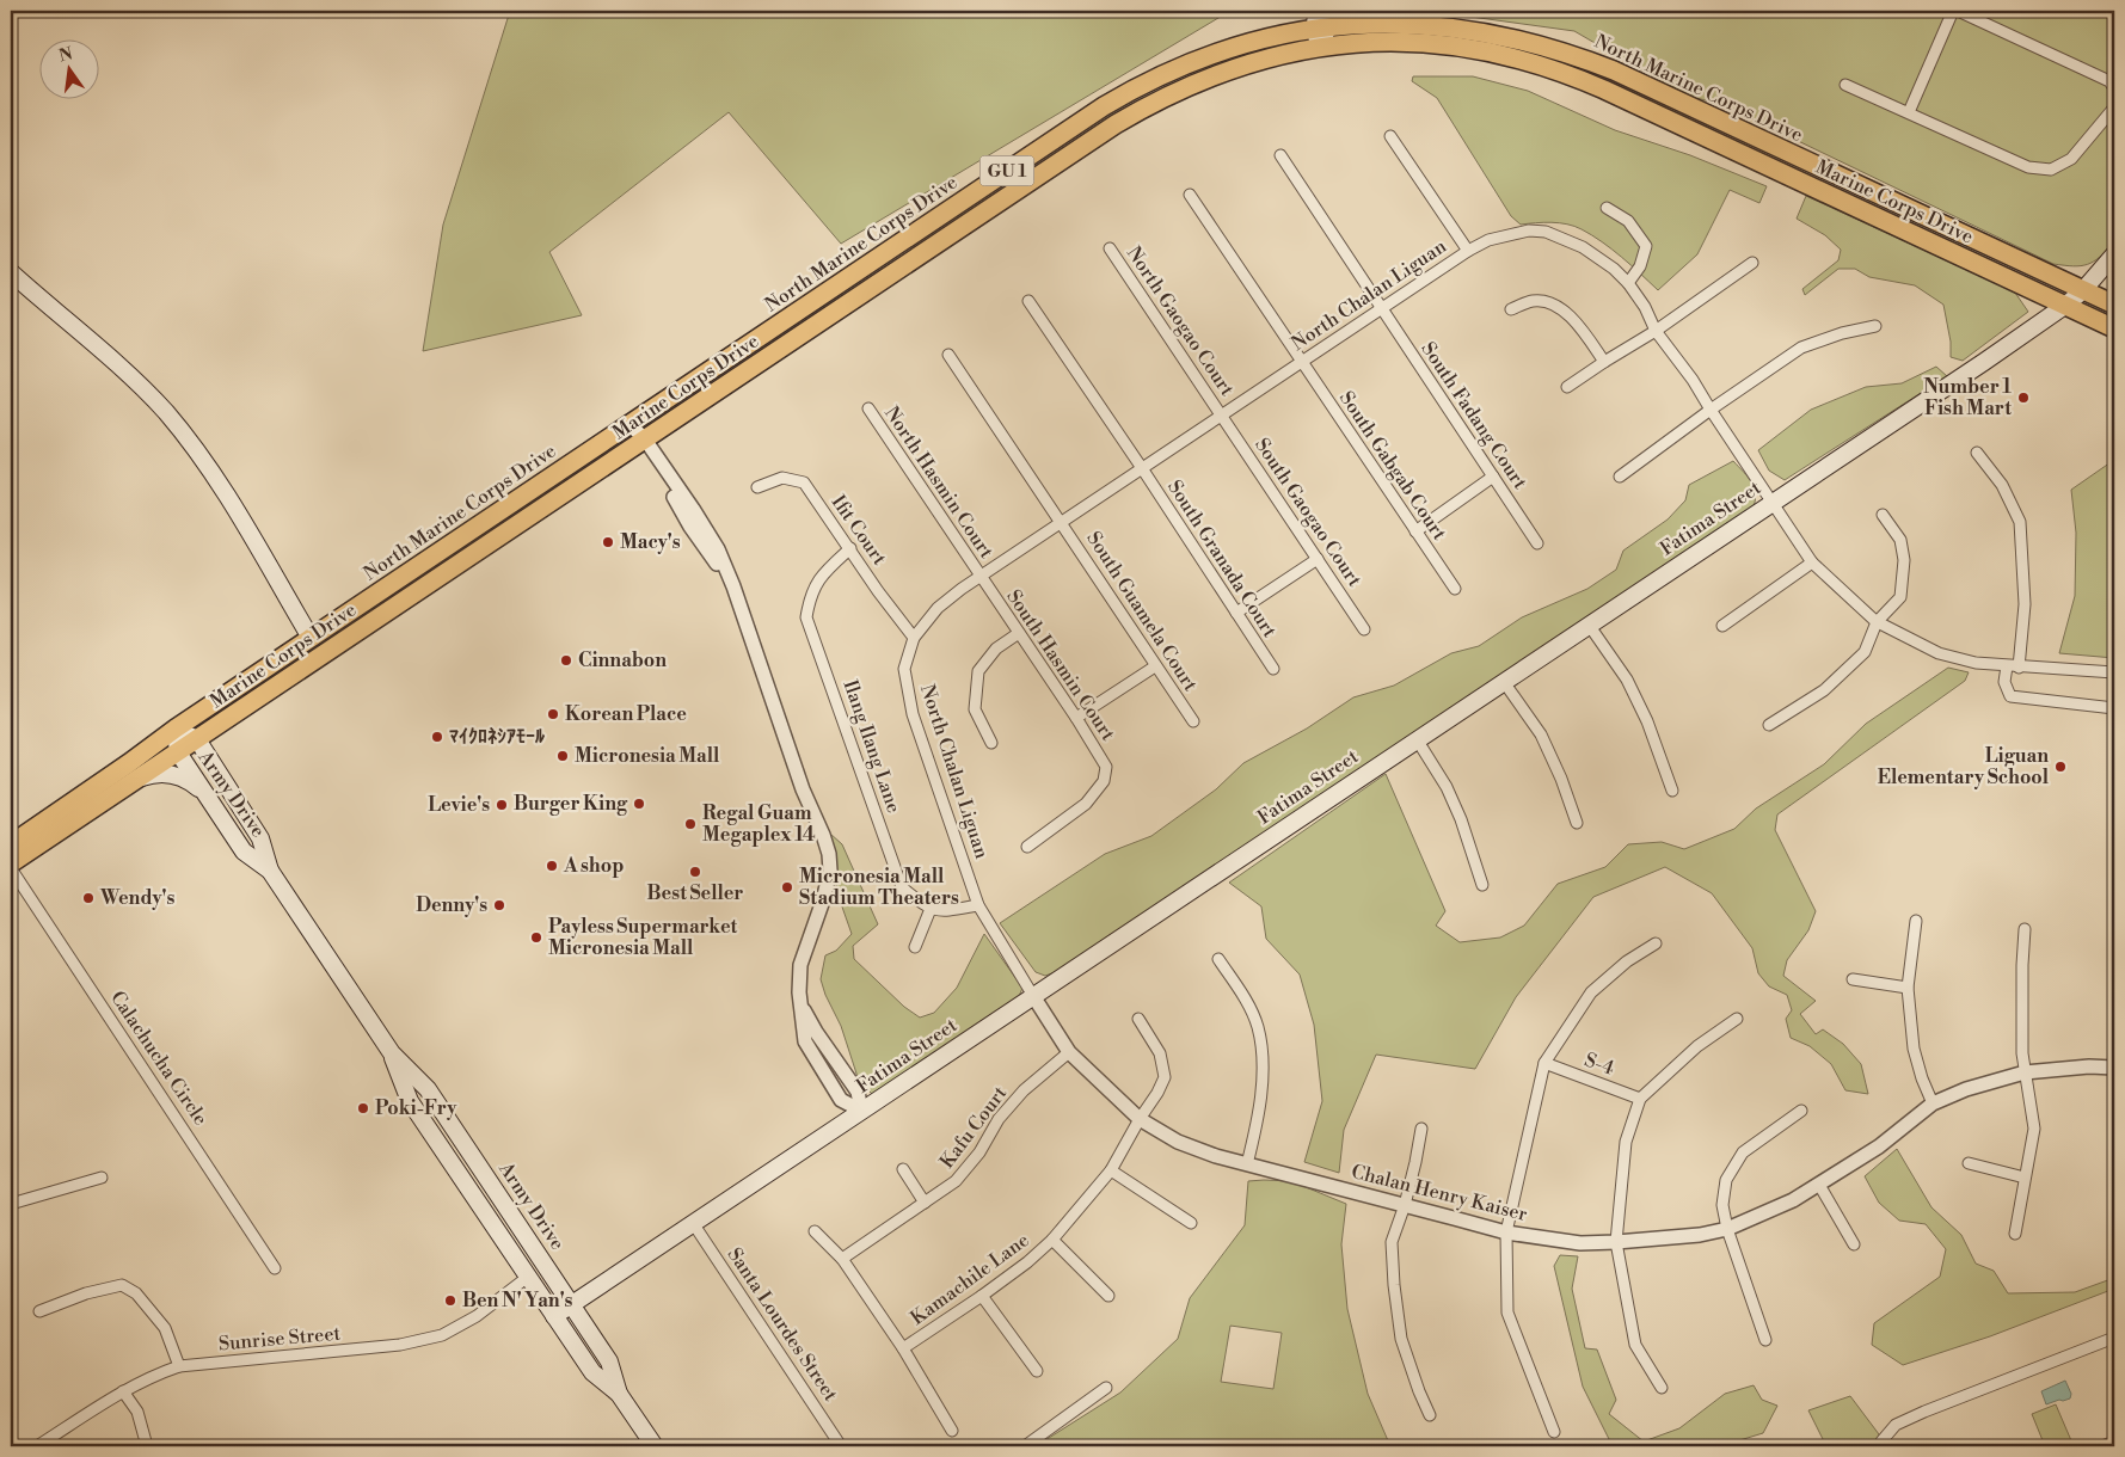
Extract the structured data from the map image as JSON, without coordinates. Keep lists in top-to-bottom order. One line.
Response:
{"streets":{"main road":["North Marine Corps Drive","GU 1","Marine Corps Drive","Fatima Street","Army Drive"],"street":["North Chalan Liguan","North Gaogao Court","South Fadang Court","South Gabgab Court","North Hasmin Court","South Gaogao Court","Ifit Court","South Granada Court","South Guamela Court","South Hasmin Court","Ilang Ilang Lane","Calachucha Circle","S-4","Kafu Court","Chalan Henry Kaiser","Kamachile Lane","Santa Lourdes Street","Sunrise Street"]},"crossings":[["North Marine Corps Drive","Fatima Street"],["North Marine Corps Drive","Army Drive"],["Marine Corps Drive","Fatima Street"],["Marine Corps Drive","Army Drive"],["North Chalan Liguan","North Gaogao Court"],["North Chalan Liguan","South Fadang Court"],["North Chalan Liguan","South Gabgab Court"],["North Chalan Liguan","North Hasmin Court"],["North Chalan Liguan","South Gaogao Court"],["North Chalan Liguan","Fatima Street"],["North Chalan Liguan","Ifit Court"],["North Chalan Liguan","South Granada Court"],["North Chalan Liguan","South Guamela Court"],["North Chalan Liguan","South Hasmin Court"],["North Chalan Liguan","Chalan Henry Kaiser"],["North Gaogao Court","South Gaogao Court"],["North Hasmin Court","South Hasmin Court"],["Fatima Street","Army Drive"],["Fatima Street","Chalan Henry Kaiser"],["Fatima Street","Santa Lourdes Street"],["Ifit Court","Ilang Ilang Lane"],["Army Drive","Sunrise Street"],["Kafu Court","Chalan Henry Kaiser"],["Chalan Henry Kaiser","Kamachile Lane"]],"places":["Number 1 Fish Mart","Macy's","Cinnabon","Korean Place","ﾏｲｸﾛﾈｼｱﾓｰﾙ","Micronesia Mall","Liguan Elementary School","Burger King","Levie's","Regal Guam Megaplex 14","A shop","Best Seller","Micronesia Mall Stadium Theaters","Wendy's","Denny's","Payless Supermarket Micronesia Mall","Poki-Fry","Ben N' Yan's"],"north":"top"}
